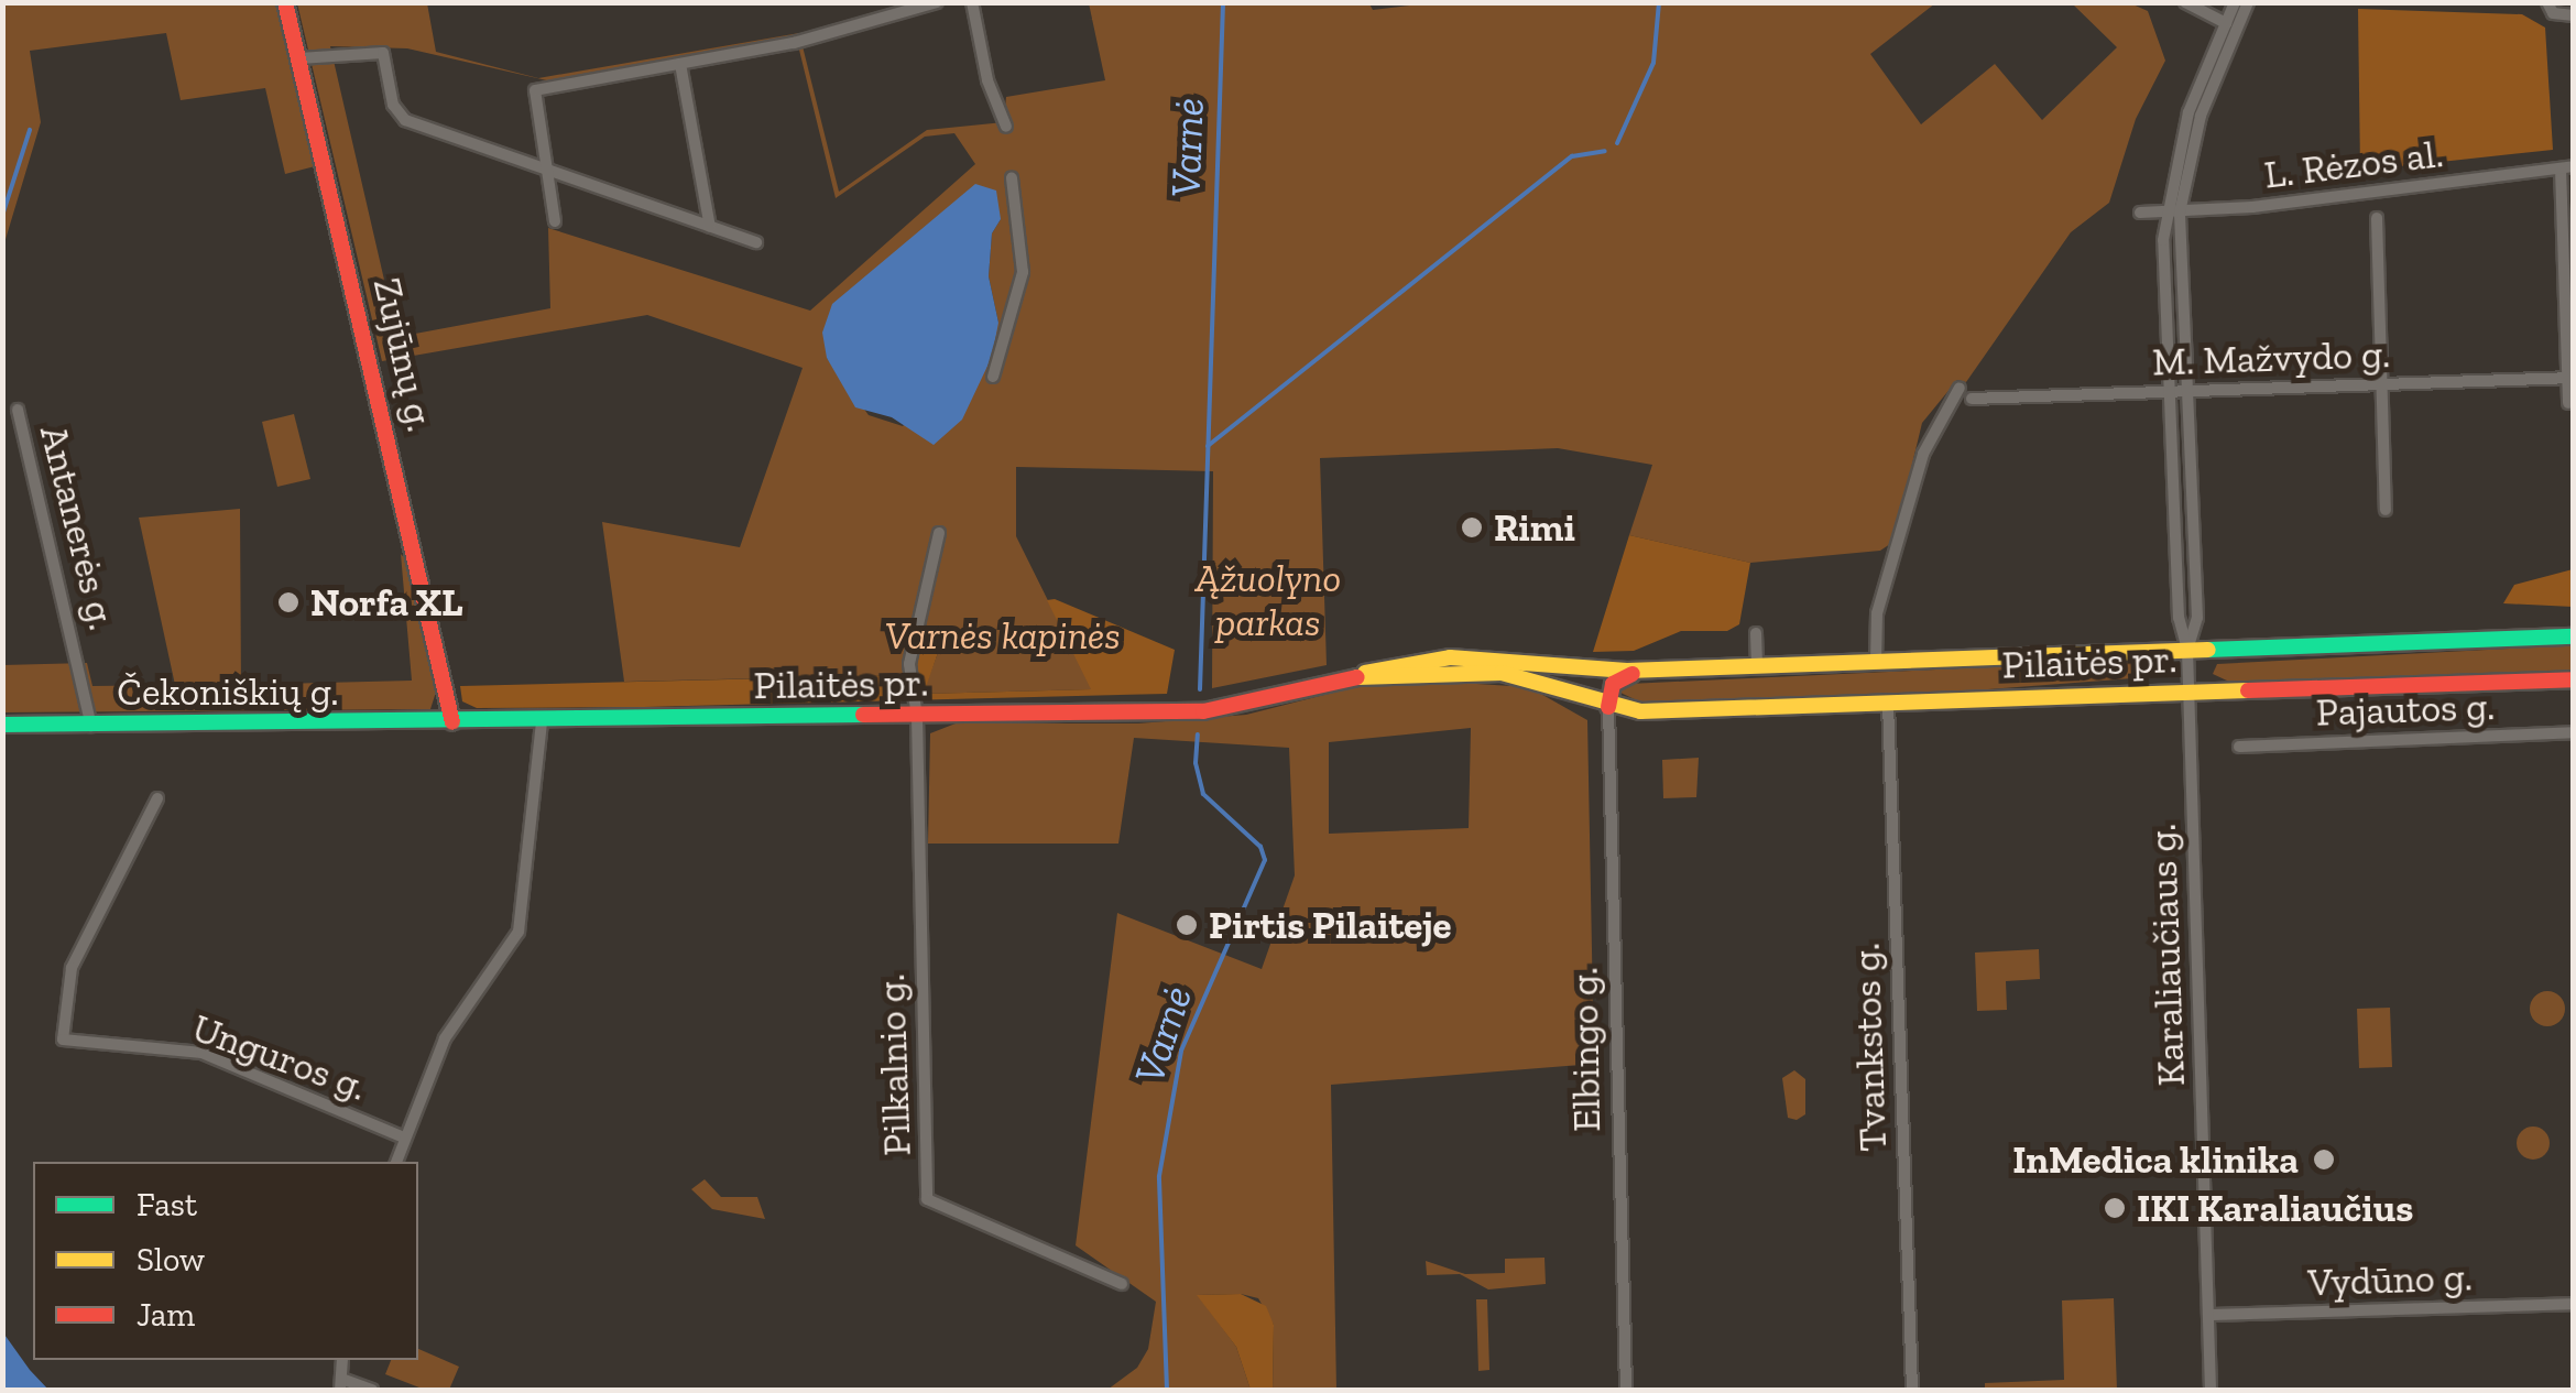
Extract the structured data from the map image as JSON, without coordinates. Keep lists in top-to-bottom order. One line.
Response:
{"streets":{"main road":["Zujūnų g.","Pilaitės pr.","Čekoniškių g."],"street":["L. Rėzos al.","M. Mažvydo g.","Antanerės g.","Pajautos g.","Karaliaučiaus g.","Tvankstos g.","Elbingo g.","Unguros g.","Pilkalnio g.","Vydūno g."]},"crossings":[["L. Rėzos al.","Karaliaučiaus g."],["Zujūnų g.","Pilaitės pr."],["Zujūnų g.","Čekoniškių g."],["M. Mažvydo g.","Karaliaučiaus g."],["Antanerės g.","Čekoniškių g."],["Pilaitės pr.","Čekoniškių g."],["Pilaitės pr.","Karaliaučiaus g."],["Pilaitės pr.","Tvankstos g."],["Pilaitės pr.","Elbingo g."],["Pilaitės pr.","Pilkalnio g."],["Karaliaučiaus g.","Vydūno g."]],"water":["Varnė"],"parks":["Ąžuolyno parkas","Varnės kapinės"],"places":["Rimi","Norfa XL","Pirtis Pilaiteje","InMedica klinika","IKI Karaliaučius"],"legend":["Fast","Slow","Jam"]}
